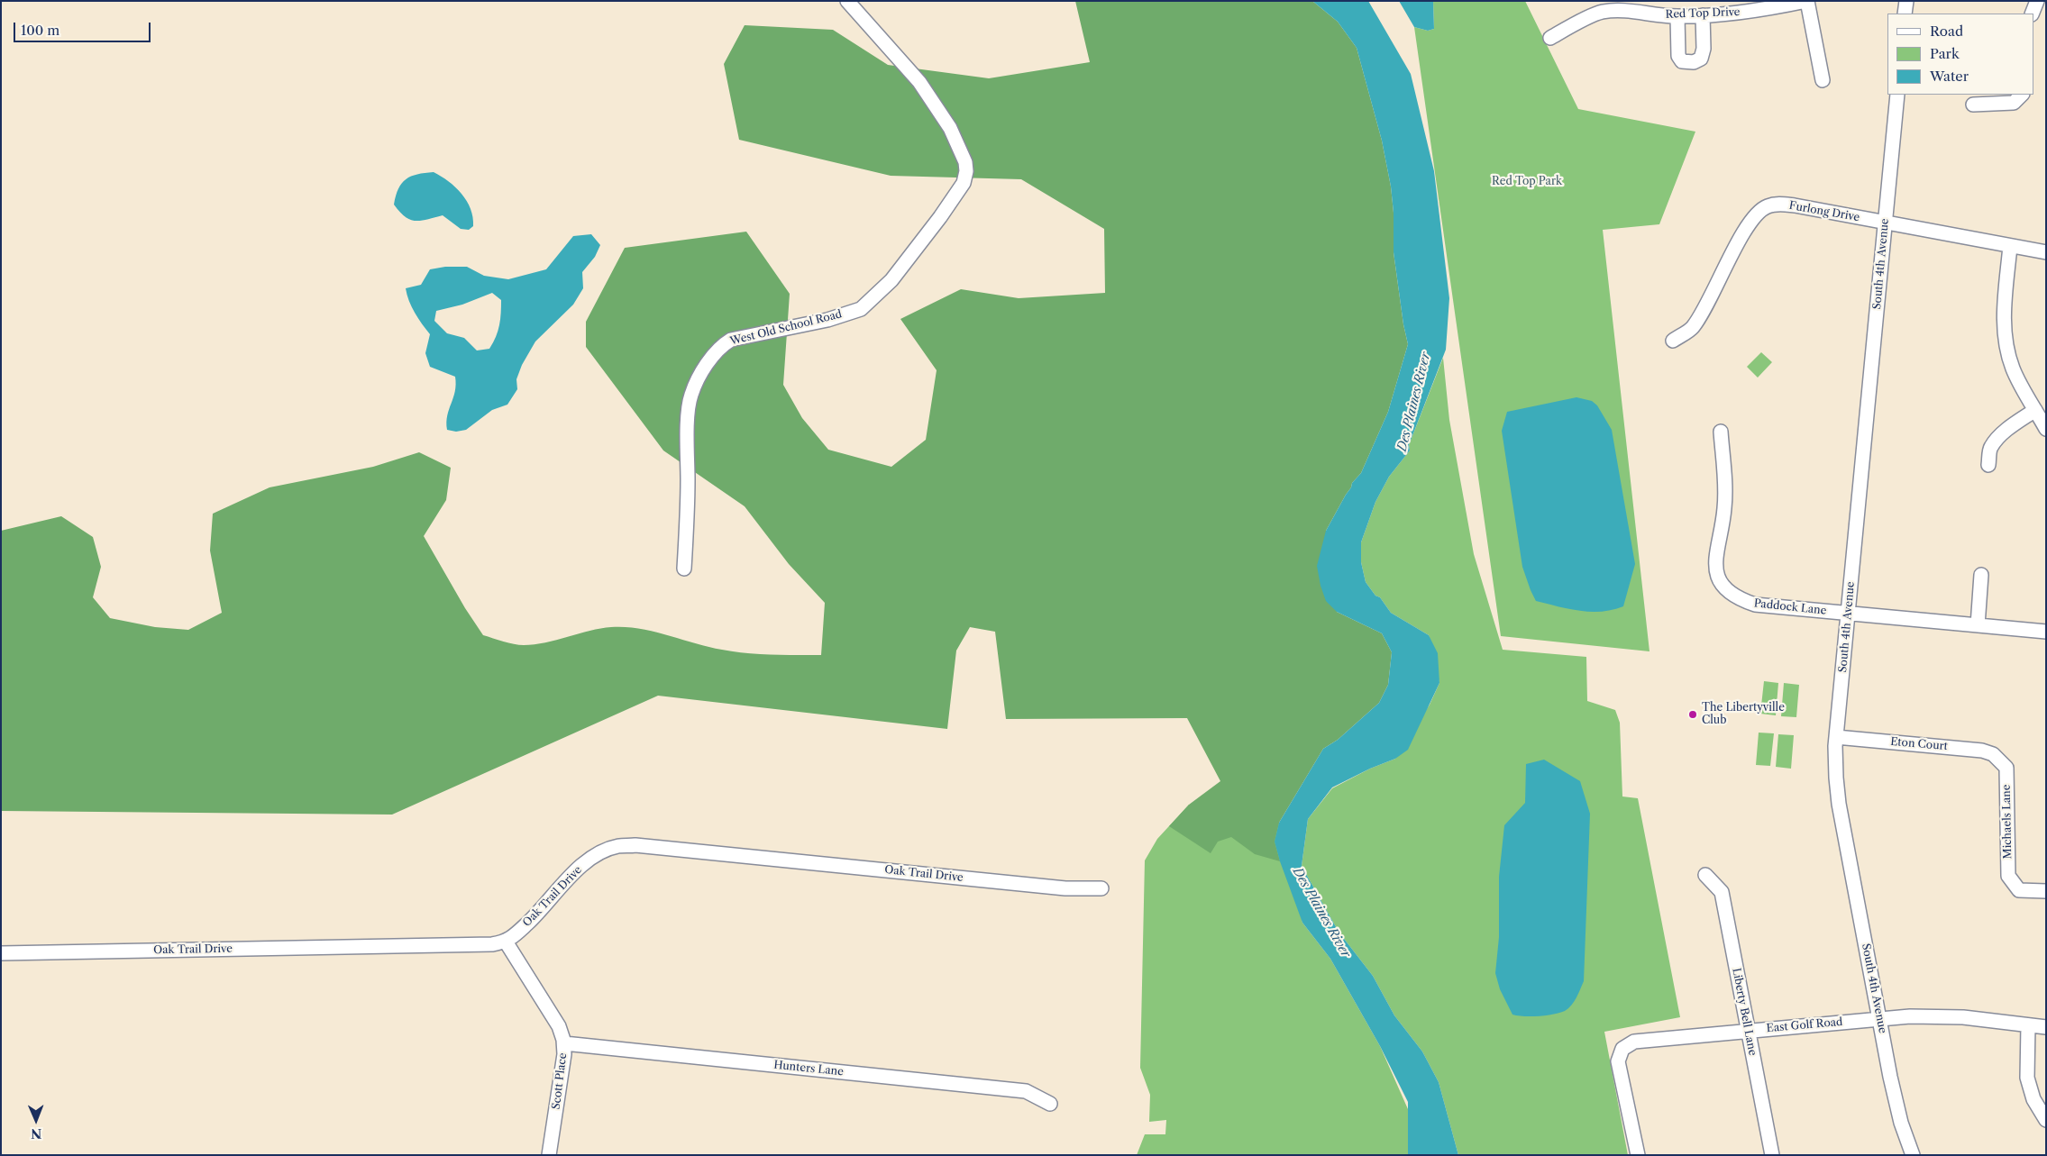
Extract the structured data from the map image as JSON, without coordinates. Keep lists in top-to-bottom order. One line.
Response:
{"streets":{"street":["Red Top Drive","Furlong Drive","South 4th Avenue","West Old School Road","Paddock Lane","Eton Court","Michaels Lane","Oak Trail Drive","Liberty Bell Lane","East Golf Road","Hunters Lane","Scott Place"]},"crossings":[["Furlong Drive","South 4th Avenue"],["South 4th Avenue","Paddock Lane"],["South 4th Avenue","Eton Court"],["South 4th Avenue","East Golf Road"],["Eton Court","Michaels Lane"],["Oak Trail Drive","Scott Place"],["Liberty Bell Lane","East Golf Road"],["Hunters Lane","Scott Place"]],"water":["Des Plaines River"],"parks":["Red Top Park"],"places":["The Libertyville Club"],"legend":["Road","Park","Water"],"scale_bar":"100 m","north":"bottom"}
